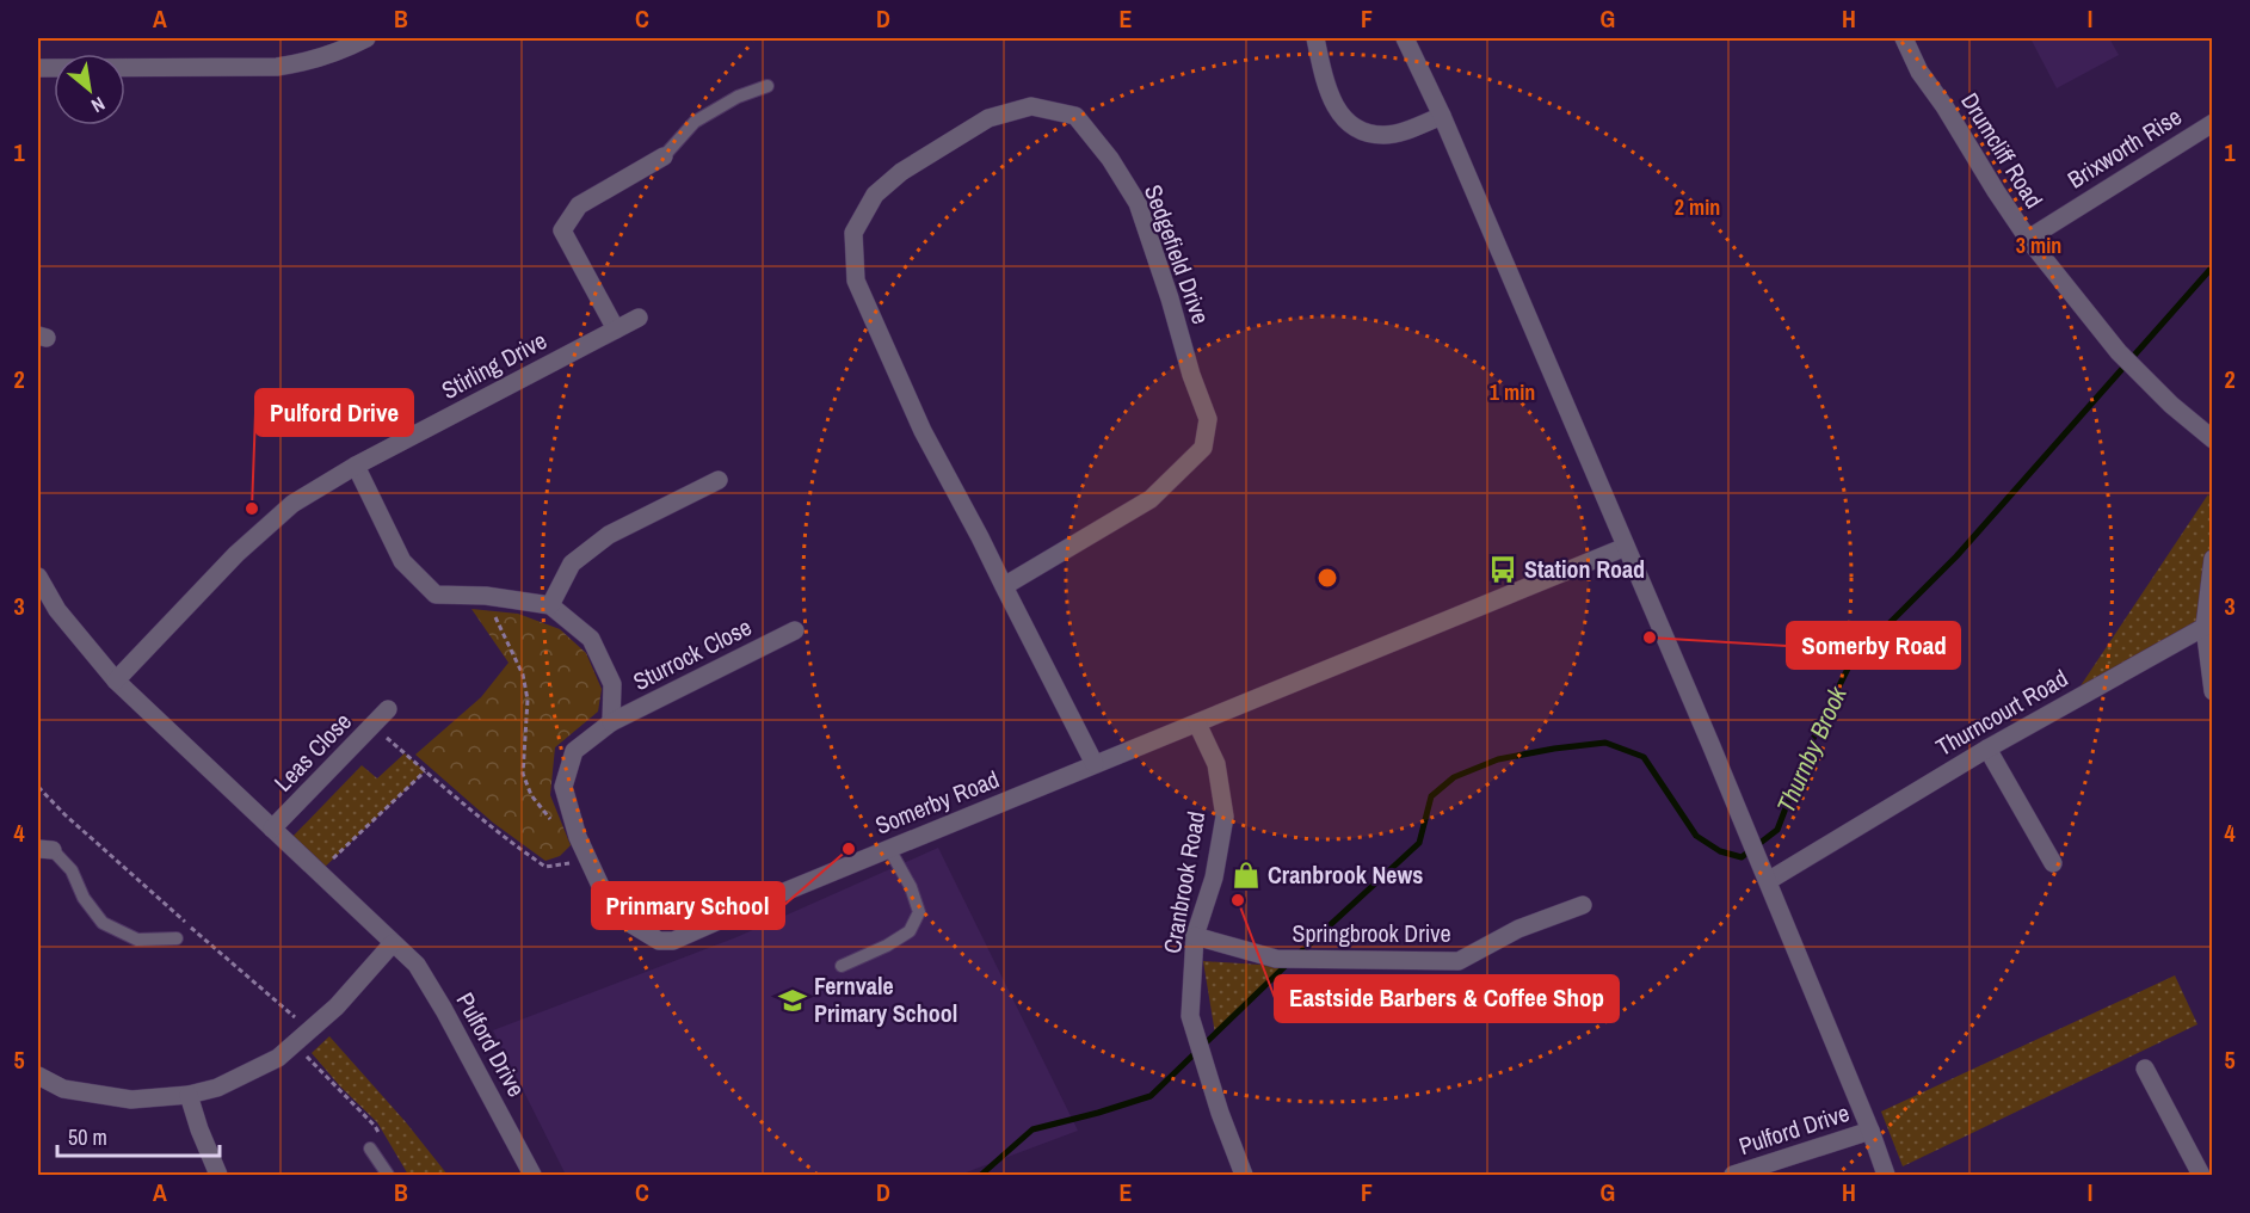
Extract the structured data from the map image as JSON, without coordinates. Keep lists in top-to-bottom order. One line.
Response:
{"streets":{"street":["Brixworth Rise","Drumcliff Road","Sedgefield Drive","Stirling Drive","Sturrock Close","Thurncourt Road","Leas Close","Somerby Road","Cranbrook Road","Springbrook Drive","Pulford Drive"]},"crossings":[["Brixworth Rise","Drumcliff Road"],["Sedgefield Drive","Somerby Road"],["Stirling Drive","Pulford Drive"],["Sturrock Close","Somerby Road"],["Leas Close","Pulford Drive"],["Somerby Road","Cranbrook Road"],["Cranbrook Road","Springbrook Drive"]],"water":["Thurnby Brook"],"places":{"other":["Pulford Drive","Somerby Road","Prinmary School","Eastside Barbers & Coffee Shop"],"bus stop":["Station Road"],"shop":["Cranbrook News"],"school or university":["Fernvale Primary School"]},"scale_bar":"50 m","north":"bottom right","grid":{"columns":["A","B","C","D","E","F","G","H","I"],"rows":["1","2","3","4","5"]},"rings":["2 min","3 min","1 min"]}
